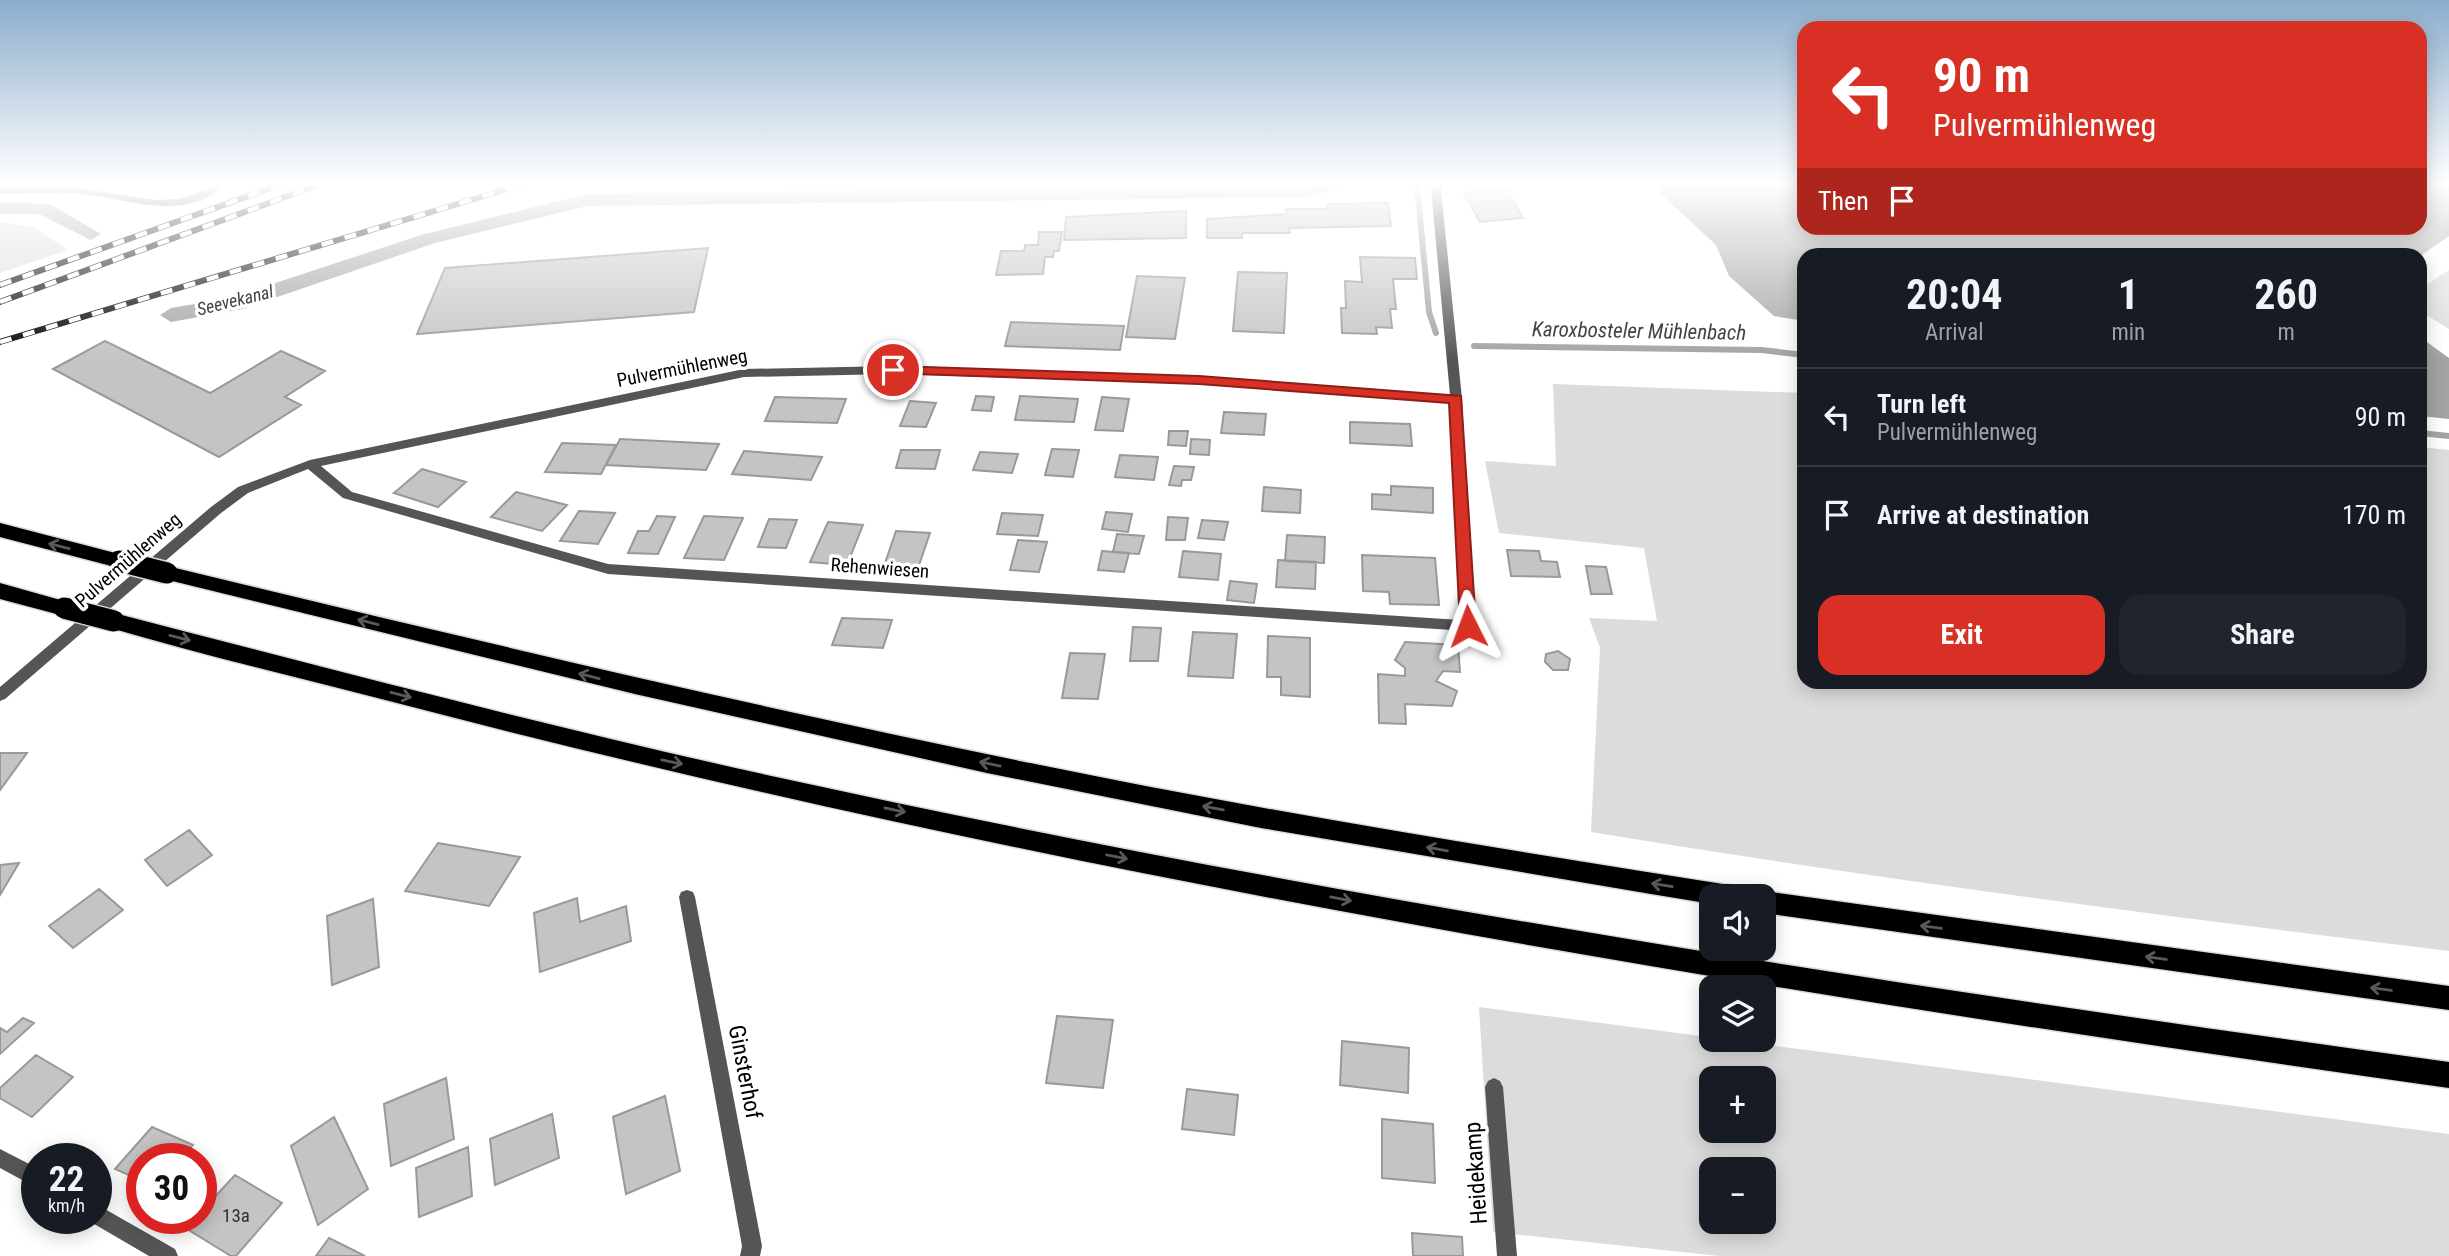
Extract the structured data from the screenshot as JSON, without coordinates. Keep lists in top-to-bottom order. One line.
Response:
{"streets":{"street":["Pulvermühlenweg","Rehenwiesen","Ginsterhof","Heidekamp"]},"crossings":[["Pulvermühlenweg","Rehenwiesen"]],"water":["Seevekanal","Karoxbosteler Mühlenbach"],"house_numbers":["13a"],"page":{"turn":["90 m","Pulvermühlenweg"],"then":"Then","eta":["20:04","Arrival","1","min","260","m"],"list":[{"name":"Turn left","note":"Pulvermühlenweg","value":"90 m"},{"name":"Arrive at destination","value":"170 m"}],"buttons":["Exit","Share"],"map_buttons":["+","−"],"speed":"22 km/h","limit":"30"}}
